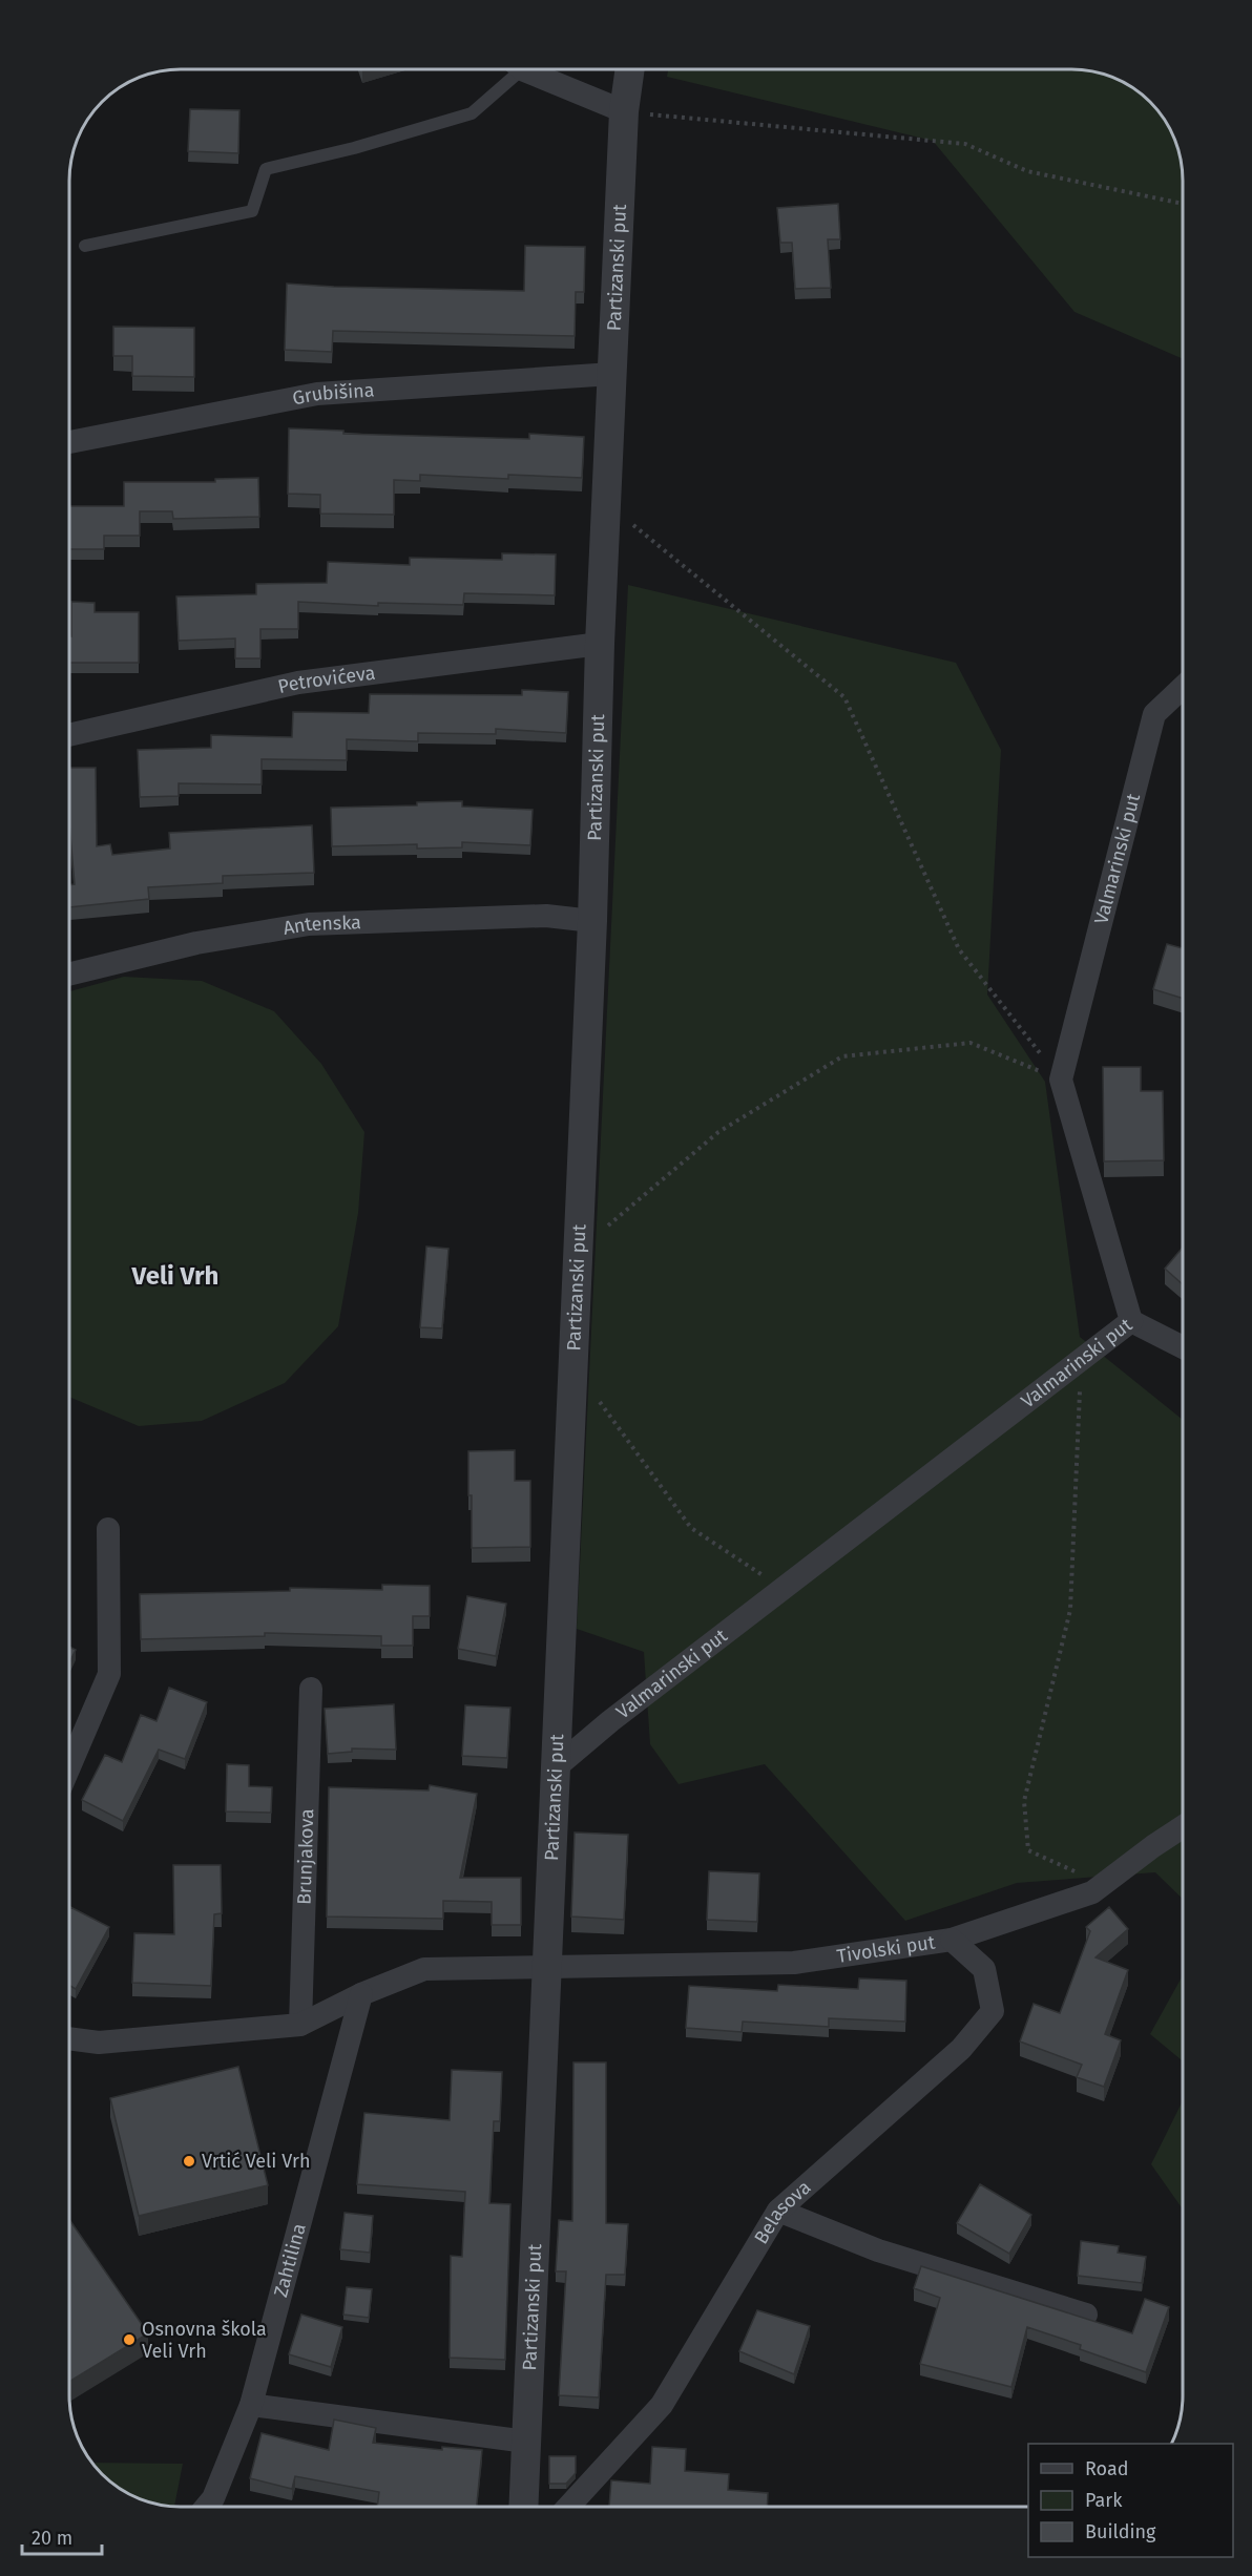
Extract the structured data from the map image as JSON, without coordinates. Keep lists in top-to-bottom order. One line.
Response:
{"streets":{"street":["Partizanski put","Grubišina","Petrovićeva","Valmarinski put","Antenska","Brunjakova","Tivolski put","Belasova","Zahtilina"]},"crossings":[["Partizanski put","Grubišina"],["Partizanski put","Petrovićeva"],["Partizanski put","Valmarinski put"],["Partizanski put","Antenska"],["Partizanski put","Tivolski put"],["Tivolski put","Belasova"]],"districts":["Veli Vrh"],"places":["Vrtić Veli Vrh","Osnovna škola Veli Vrh"],"legend":["Road","Park","Building"],"scale_bar":"20 m"}
